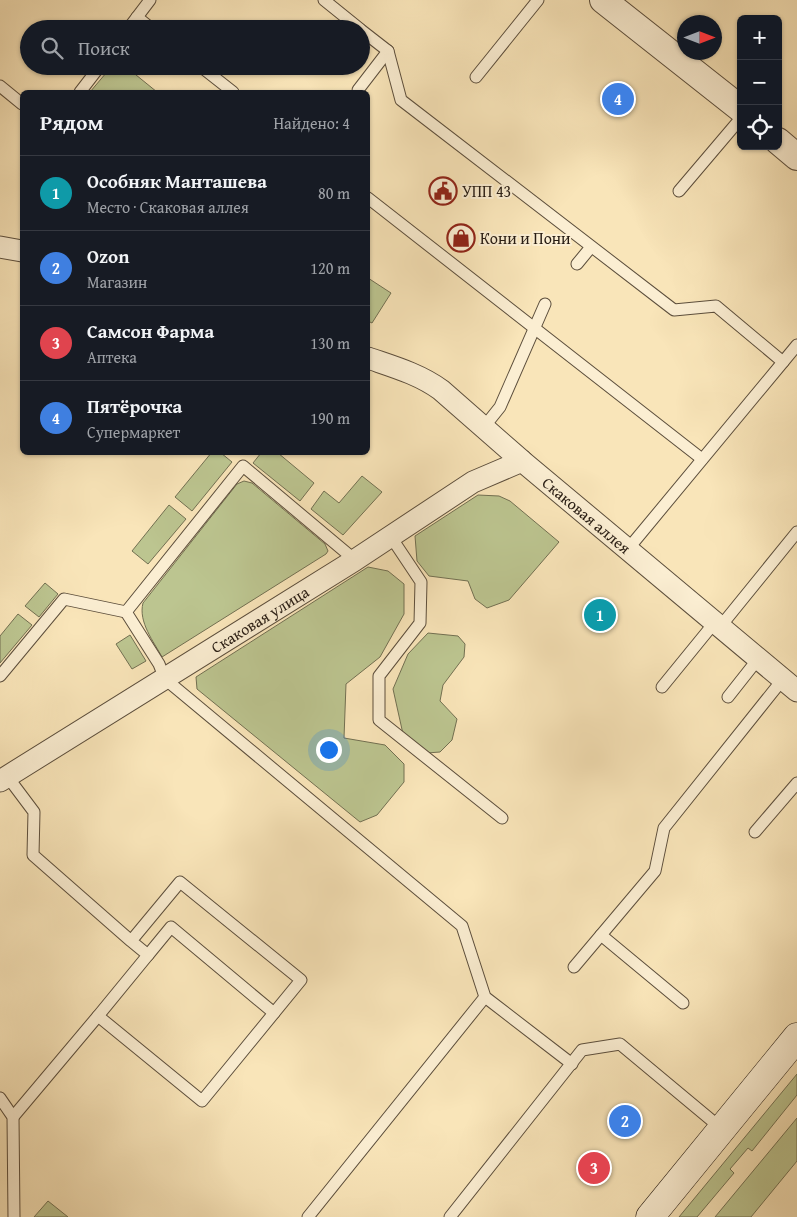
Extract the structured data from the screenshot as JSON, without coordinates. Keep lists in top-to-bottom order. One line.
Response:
{"streets":{"street":["Скаковая аллея","Скаковая улица"]},"crossings":[["Скаковая аллея","Скаковая улица"]],"places":{"public building":["УПП 43"],"shop":["Кони и Пони"]},"north":"right","page":{"map_buttons":["+","−"],"search":"Поиск","pins":["4","1","2","3"],"heading":["Рядом","Найдено: 4"],"list":[{"mark":"1","name":"Особняк Манташева","note":"Место · Скаковая аллея","value":"80 m"},{"mark":"2","name":"Ozon","note":"Магазин","value":"120 m"},{"mark":"3","name":"Самсон Фарма","note":"Аптека","value":"130 m"},{"mark":"4","name":"Пятёрочка","note":"Супермаркет","value":"190 m"}]}}
